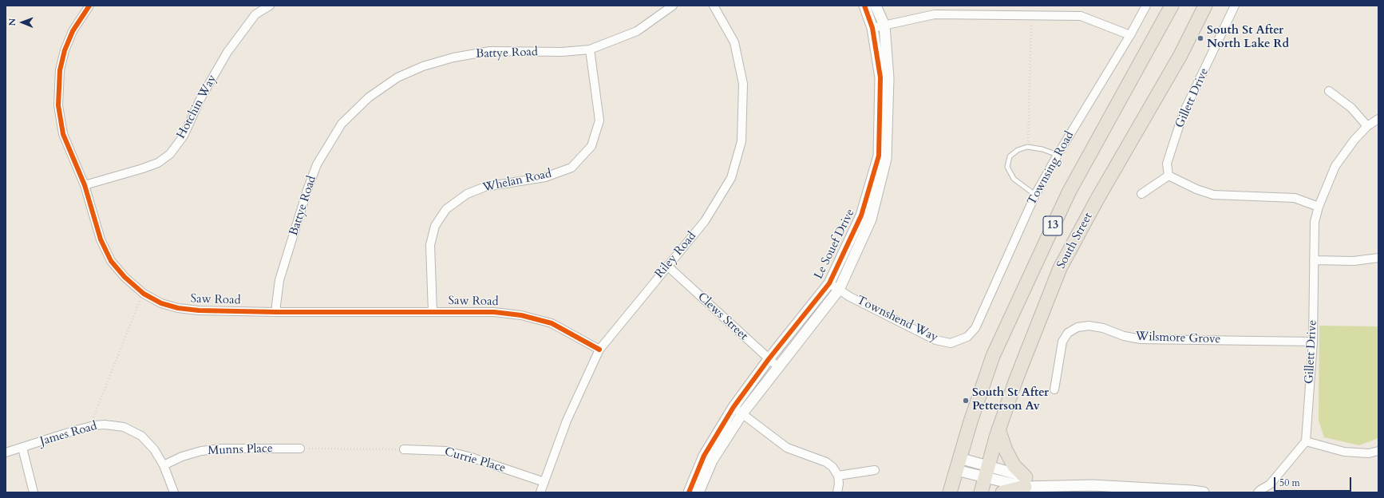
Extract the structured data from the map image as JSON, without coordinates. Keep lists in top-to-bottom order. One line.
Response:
{"streets":{"highway":["13","South Street"],"street":["Battye Road","Gillett Drive","Hotchin Way","Townsing Road","Whelan Road","Le Souef Drive","Riley Road","Saw Road","Clews Street","Townshend Way","Wilsmore Grove","James Road","Munns Place","Currie Place"]},"crossings":[["Battye Road","Whelan Road"],["Battye Road","Saw Road"],["Gillett Drive","Wilsmore Grove"],["Hotchin Way","Saw Road"],["Townsing Road","Townshend Way"],["Whelan Road","Saw Road"],["Le Souef Drive","Clews Street"],["Le Souef Drive","Townshend Way"],["Riley Road","Saw Road"],["Riley Road","Clews Street"],["Riley Road","Currie Place"],["James Road","Munns Place"]],"places":["South St After North Lake Rd","South St After Petterson Av"],"scale_bar":"50 m","north":"left"}
